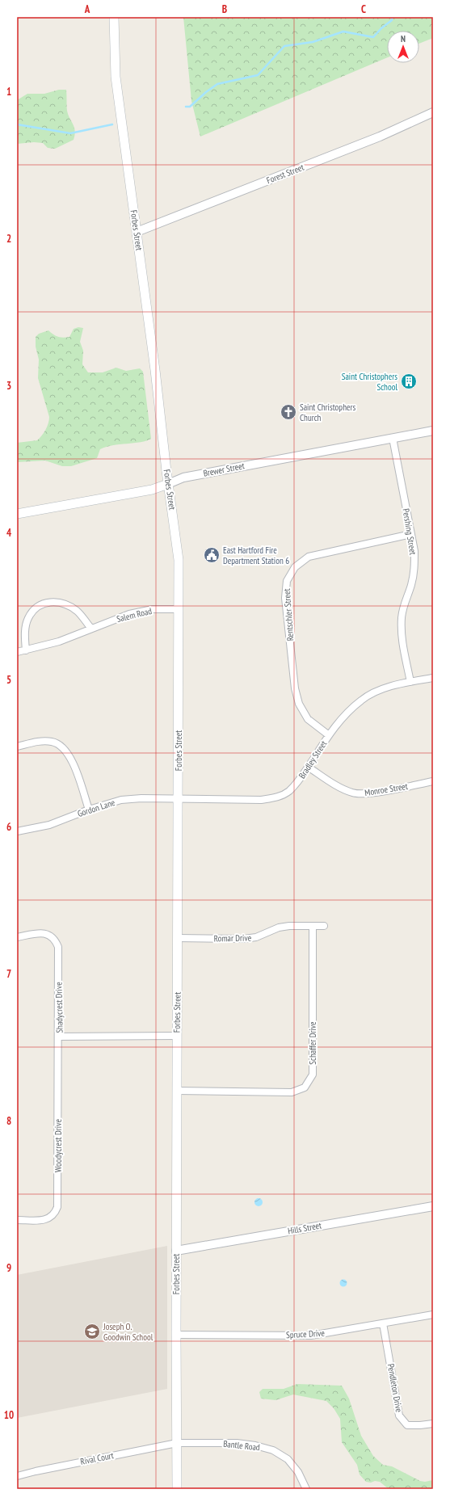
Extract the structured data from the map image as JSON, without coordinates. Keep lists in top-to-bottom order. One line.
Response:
{"streets":{"main road":["Forbes Street","Brewer Street"],"street":["Forest Street","Pershing Street","Salem Road","Rentschler Street","Bradley Street","Monroe Street","Gordon Lane","Romar Drive","Shadycrest Drive","Schaffer Drive","Woodycrest Drive","Hills Street","Spruce Drive","Pendleton Drive","Bantle Road","Rival Court"]},"crossings":[["Forest Street","Forbes Street"],["Forbes Street","Brewer Street"],["Forbes Street","Salem Road"],["Forbes Street","Bradley Street"],["Forbes Street","Gordon Lane"],["Forbes Street","Romar Drive"],["Forbes Street","Shadycrest Drive"],["Forbes Street","Schaffer Drive"],["Forbes Street","Hills Street"],["Forbes Street","Spruce Drive"],["Forbes Street","Bantle Road"],["Forbes Street","Rival Court"],["Brewer Street","Pershing Street"],["Pershing Street","Rentschler Street"],["Pershing Street","Bradley Street"],["Rentschler Street","Bradley Street"],["Bradley Street","Monroe Street"],["Bradley Street","Gordon Lane"],["Romar Drive","Schaffer Drive"],["Shadycrest Drive","Woodycrest Drive"],["Spruce Drive","Pendleton Drive"],["Bantle Road","Rival Court"]],"places":{"building":["Saint Christophers School"],"church":["Saint Christophers Church"],"public building":["East Hartford Fire Department Station 6"],"school or university":["Joseph O. Goodwin School"]},"north":"top","grid":{"columns":["A","B","C"],"rows":["1","2","3","4","5","6","7","8","9","10"]}}
